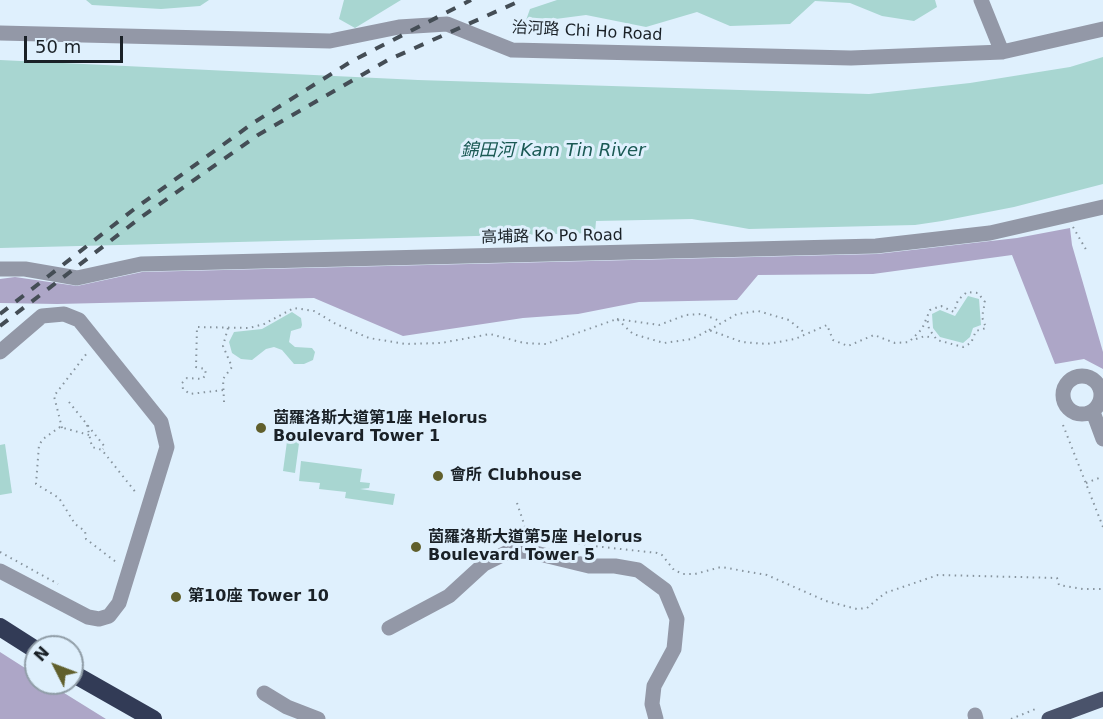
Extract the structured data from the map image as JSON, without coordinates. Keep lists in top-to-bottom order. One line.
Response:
{"streets":{"street":["治河路 Chi Ho Road","高埔路 Ko Po Road"]},"water":["錦田河 Kam Tin River"],"places":["茵羅洛斯大道第1座 Helorus Boulevard Tower 1","會所 Clubhouse","茵羅洛斯大道第5座 Helorus Boulevard Tower 5","第10座 Tower 10"],"scale_bar":"50 m","north":"top left"}
